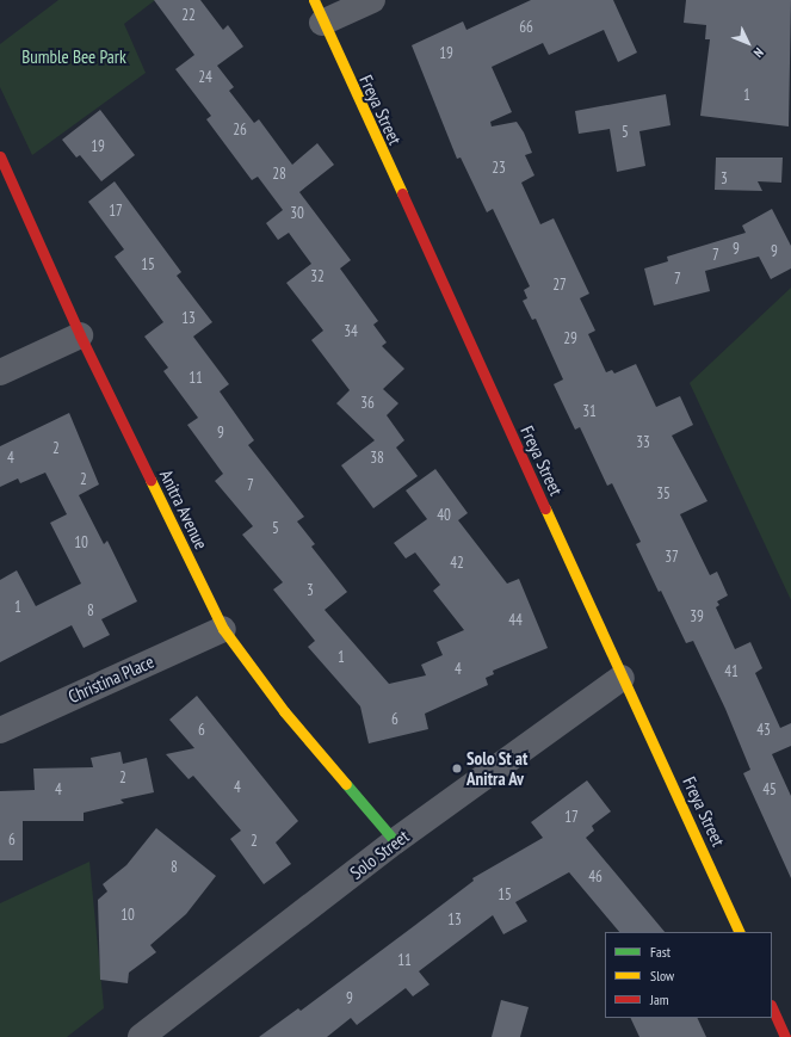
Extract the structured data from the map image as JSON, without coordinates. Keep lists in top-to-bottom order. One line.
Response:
{"streets":{"street":["Freya Street","Anitra Avenue","Christina Place","Solo Street"]},"crossings":[["Freya Street","Solo Street"],["Anitra Avenue","Christina Place"],["Anitra Avenue","Solo Street"]],"parks":["Bumble Bee Park"],"places":["Solo St at Anitra Av"],"house_numbers":["22","66","19","24","1","26","5","19","23","28","3","17","30","9","9","7","15","32","7","27","13","34","29","11","36","31","9","33","2","4","38","2","7","35","40","5","10","37","42","3","1","8","39","44","1","4","41","6","6","43","2","4","4","45","17","6","2","8","46","15","10","13","11","9"],"legend":["Fast","Slow","Jam"],"north":"bottom right"}
